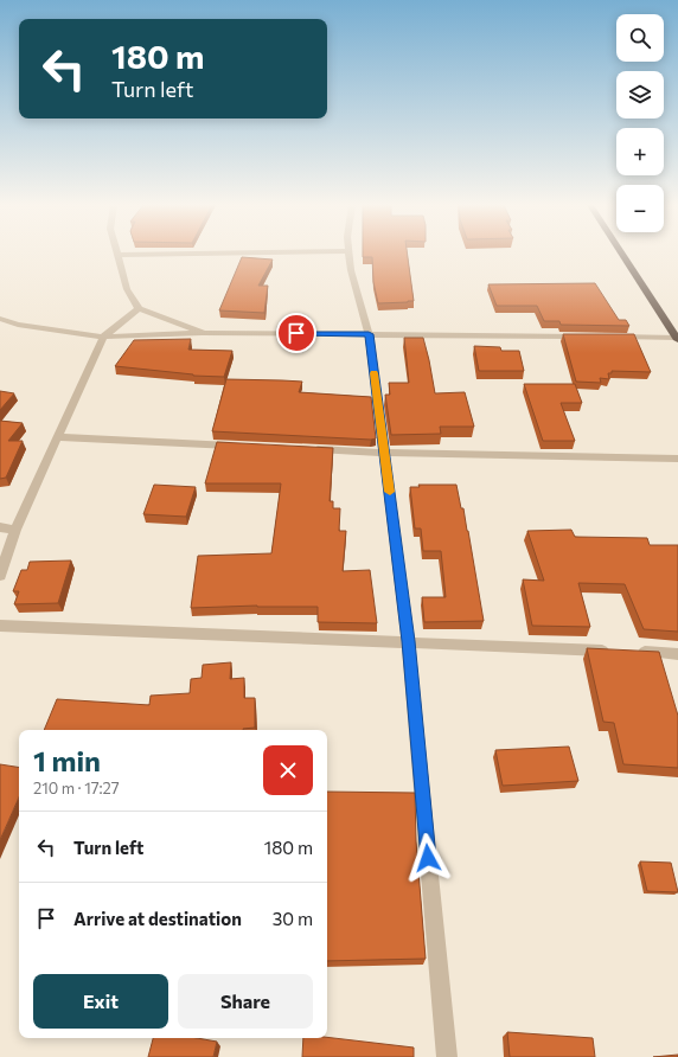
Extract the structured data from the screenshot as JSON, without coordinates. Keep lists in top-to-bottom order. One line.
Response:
{"page":{"map_buttons":["+","−"],"turn":["180 m","Turn left"],"heading":["1 min","210 m · 17:27"],"list":[{"name":"Turn left","value":"180 m"},{"name":"Arrive at destination","value":"30 m"}],"buttons":["Exit","Share"]}}
